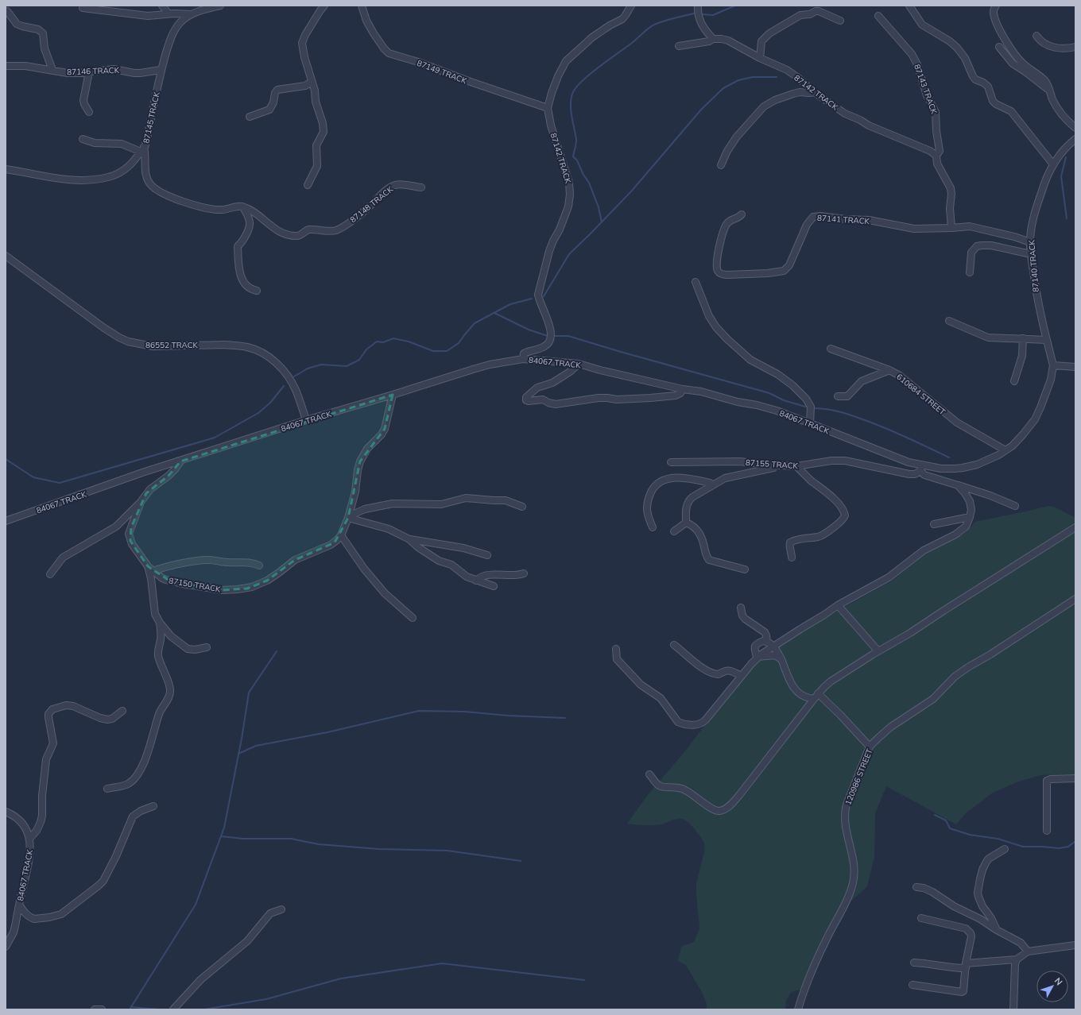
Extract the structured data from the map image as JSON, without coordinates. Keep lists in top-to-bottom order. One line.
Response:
{"streets":{"street":["87146 TRACK","87149 TRACK","87143 TRACK","87142 TRACK","87145 TRACK","87148 TRACK","87141 TRACK","87140 TRACK","86552 TRACK","84067 TRACK","610684 STREET","87155 TRACK","87150 TRACK","120986 STREET"]},"crossings":[["87146 TRACK","87145 TRACK"],["87149 TRACK","87142 TRACK"],["87143 TRACK","87142 TRACK"],["87142 TRACK","84067 TRACK"],["87141 TRACK","87140 TRACK"],["87140 TRACK","84067 TRACK"],["86552 TRACK","84067 TRACK"],["84067 TRACK","610684 STREET"],["84067 TRACK","87155 TRACK"],["84067 TRACK","87150 TRACK"]],"north":"top right"}
